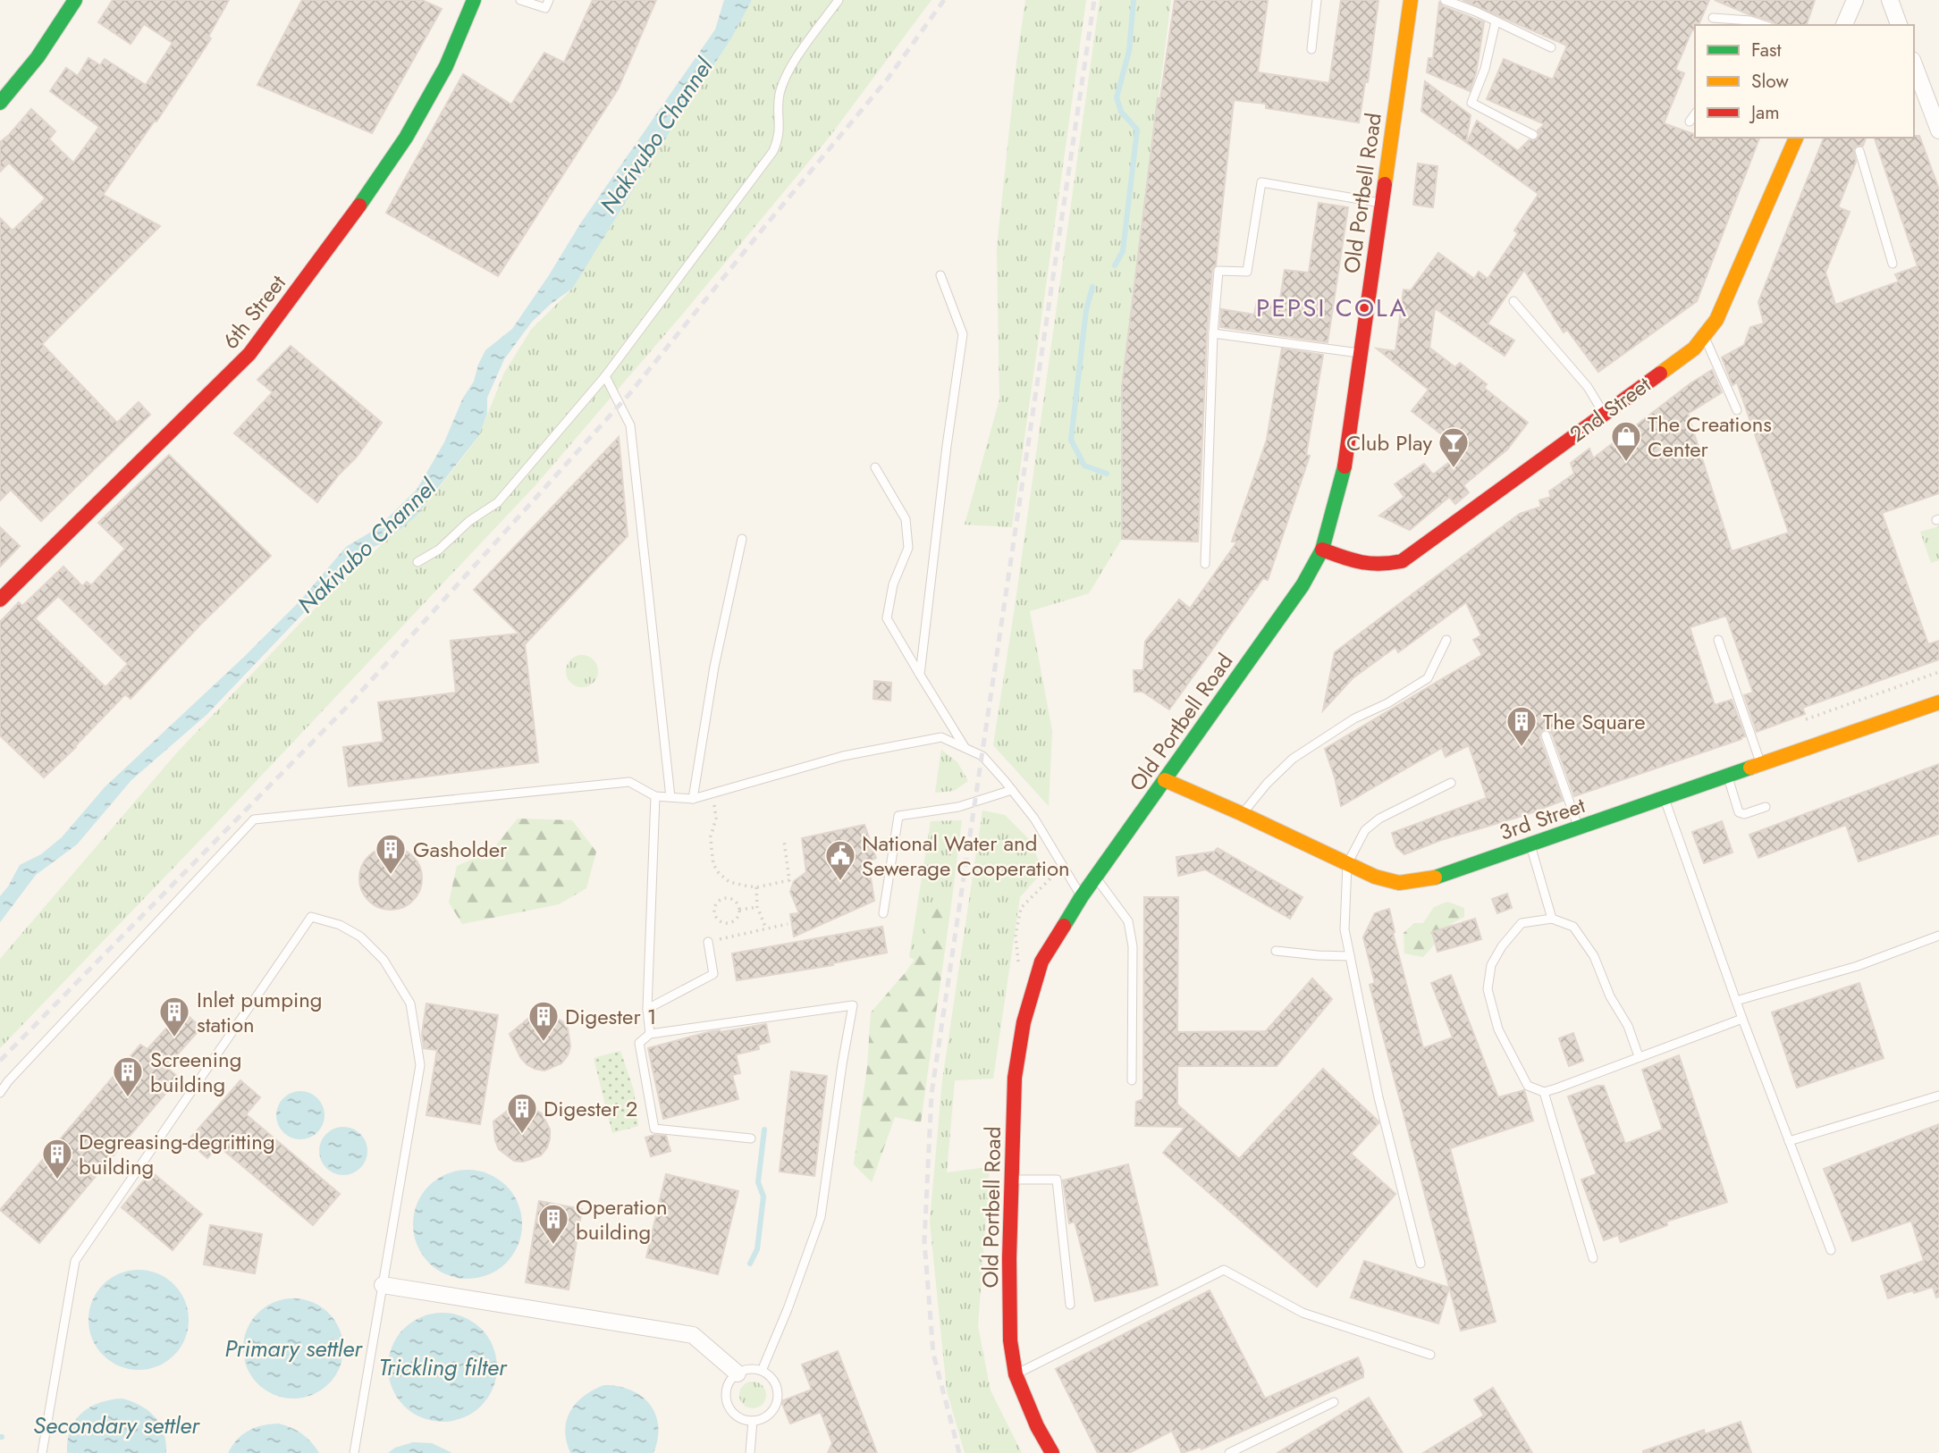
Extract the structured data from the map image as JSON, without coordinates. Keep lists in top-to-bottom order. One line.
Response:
{"streets":{"street":["Old Portbell Road","6th Street","2nd Street","3rd Street"]},"crossings":[["Old Portbell Road","2nd Street"],["Old Portbell Road","3rd Street"]],"districts":["PEPSI COLA"],"water":["Nakivubo Channel","Primary settler","Trickling filter","Secondary settler"],"places":{"shop":["The Creations Center"],"bar":["Club Play"],"building":["The Square","Gasholder","Inlet pumping station","Digester 1","Screening building","Digester 2","Degreasing-degritting building","Operation building"],"public building":["National Water and Sewerage Cooperation"]},"legend":["Fast","Slow","Jam"]}
